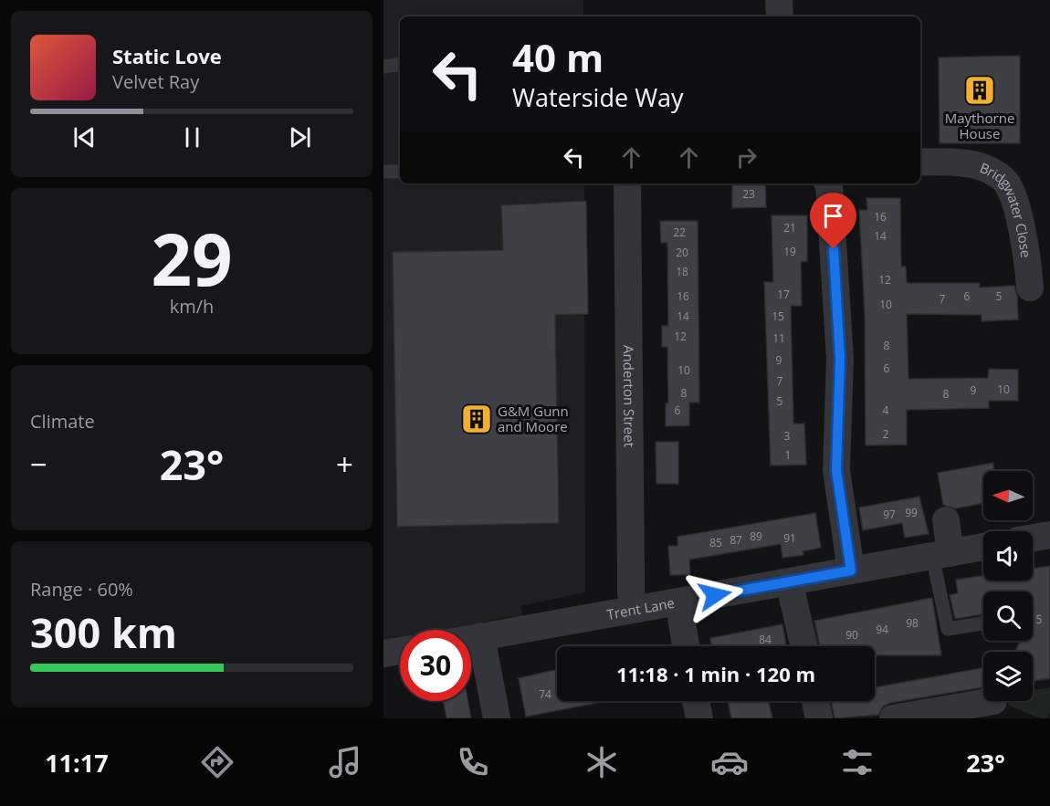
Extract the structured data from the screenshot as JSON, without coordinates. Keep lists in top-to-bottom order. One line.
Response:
{"streets":{"street":["Bridgwater Close","Anderton Street","Trent Lane"]},"crossings":[["Anderton Street","Trent Lane"]],"places":{"building":["Maythorne House","G&M Gunn and Moore"]},"house_numbers":["23","16","21","22","14","19","20","18","12","17","16","6","5","7","10","14","15","12","11","8","9","6","10","7","10","9","8","8","5","6","4","2","3","1","99","97","89","91","87","85","5","98","94","90","84","74"],"north":"left","page":{"turn":["40 m","Waterside Way"],"song":["Static Love","Velvet Ray"],"tile":[["29","km/h"],"Climate",["Range · 60%","300 km"]],"heat":["−","23°","+"],"limit":"30","trip":"11:18 · 1 min · 120 m","tabs":["11:17","23°"]}}
